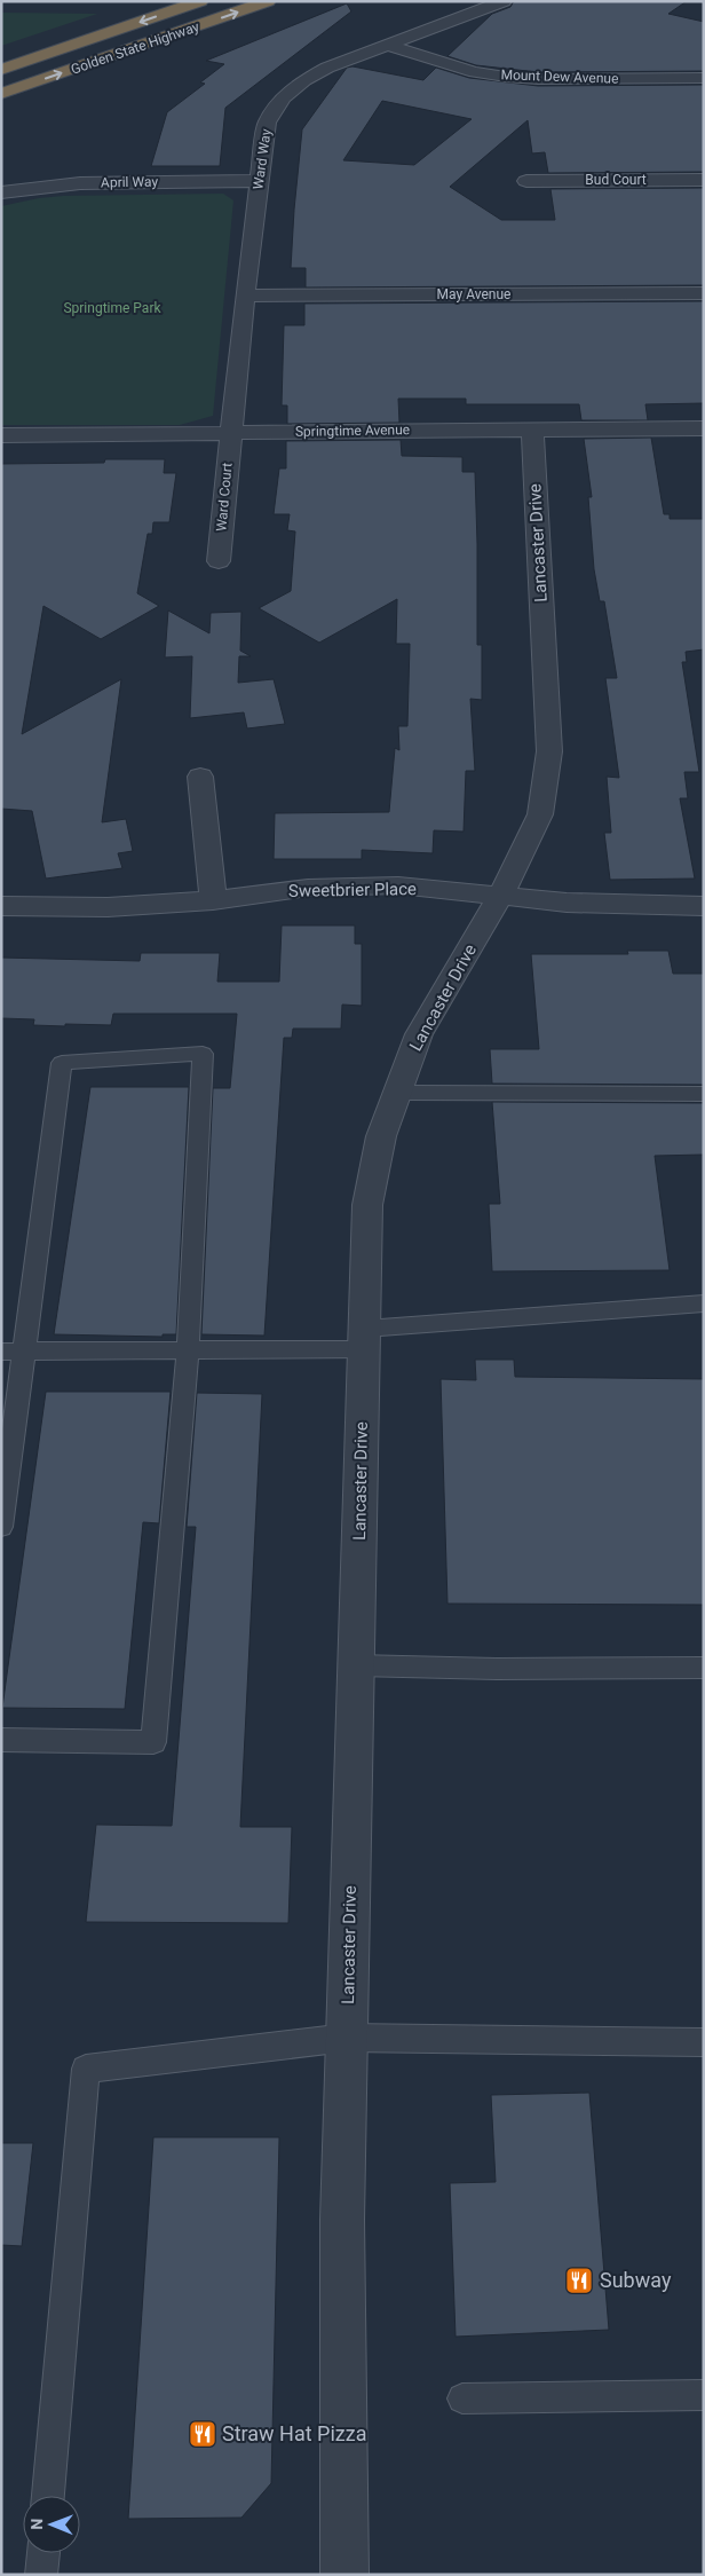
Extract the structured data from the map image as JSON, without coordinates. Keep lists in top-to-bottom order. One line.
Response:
{"streets":{"highway":["Golden State Highway"],"street":["Mount Dew Avenue","Ward Way","Bud Court","April Way","May Avenue","Springtime Avenue","Ward Court","Lancaster Drive","Sweetbrier Place"]},"crossings":[["Mount Dew Avenue","Ward Way"],["Ward Way","April Way"],["Ward Way","May Avenue"],["Ward Way","Springtime Avenue"],["Ward Way","Ward Court"],["Springtime Avenue","Ward Court"],["Springtime Avenue","Lancaster Drive"],["Lancaster Drive","Sweetbrier Place"]],"parks":["Springtime Park"],"places":{"restaurant":["Subway","Straw Hat Pizza"]},"north":"left"}
